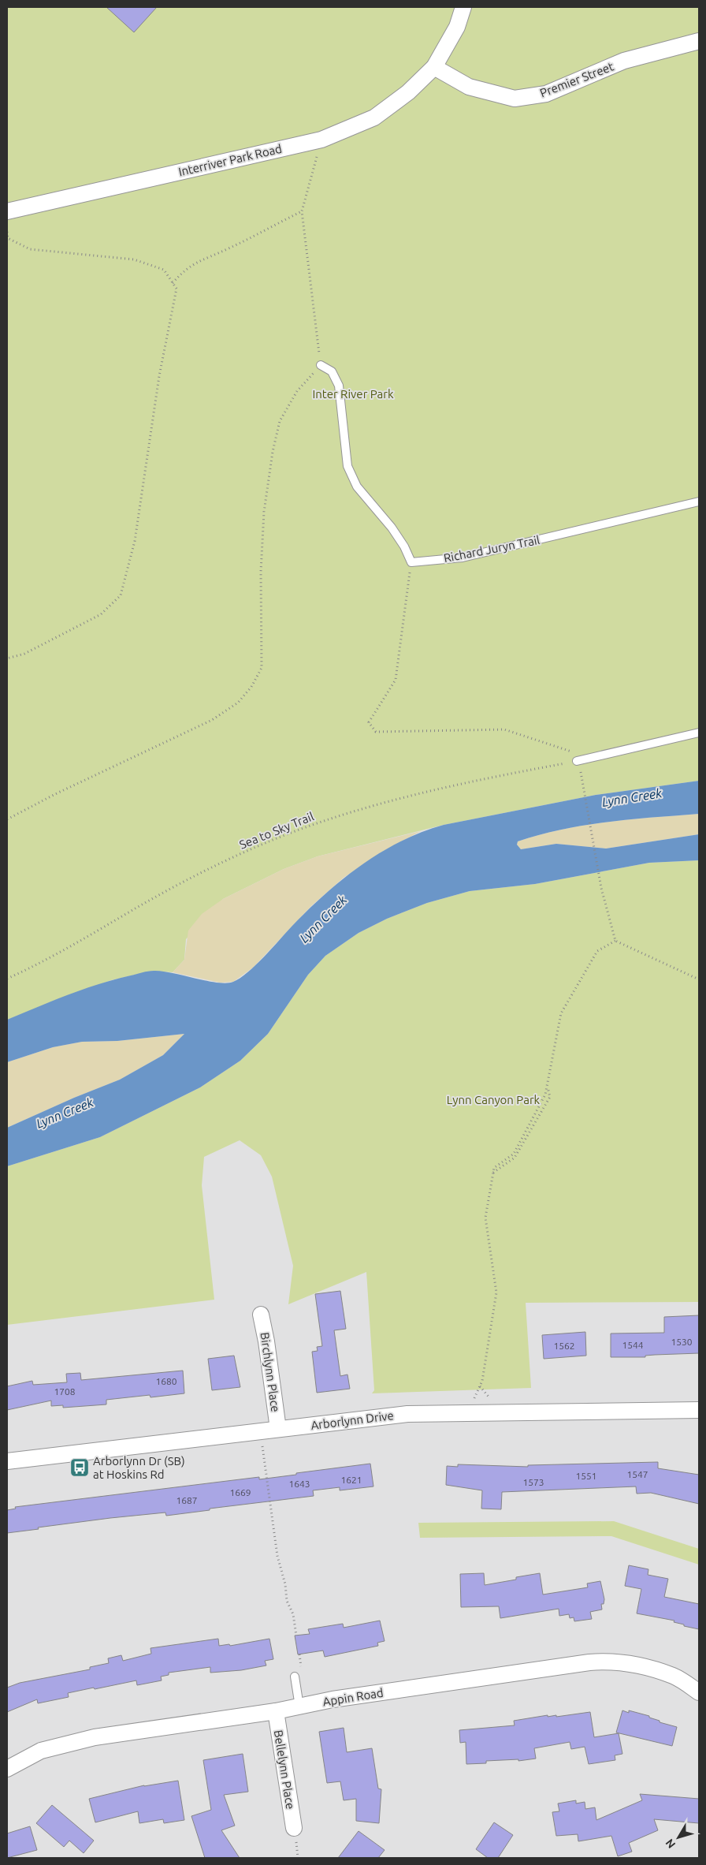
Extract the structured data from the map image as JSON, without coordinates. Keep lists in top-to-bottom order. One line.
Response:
{"streets":{"street":["Premier Street","Interriver Park Road","Birchlynn Place","Arborlynn Drive","Appin Road","Bellelynn Place"],"lane":["Richard Juryn Trail"],"path":["Sea to Sky Trail"]},"crossings":[["Premier Street","Interriver Park Road"],["Birchlynn Place","Arborlynn Drive"],["Appin Road","Bellelynn Place"]],"water":["Lynn Creek"],"parks":["Inter River Park","Lynn Canyon Park"],"places":{"bus stop":["Arborlynn Dr (SB) at Hoskins Rd"]},"house_numbers":["1530","1544","1562","1680","1708","1547","1551","1621","1573","1643","1669","1687"],"north":"bottom left"}
